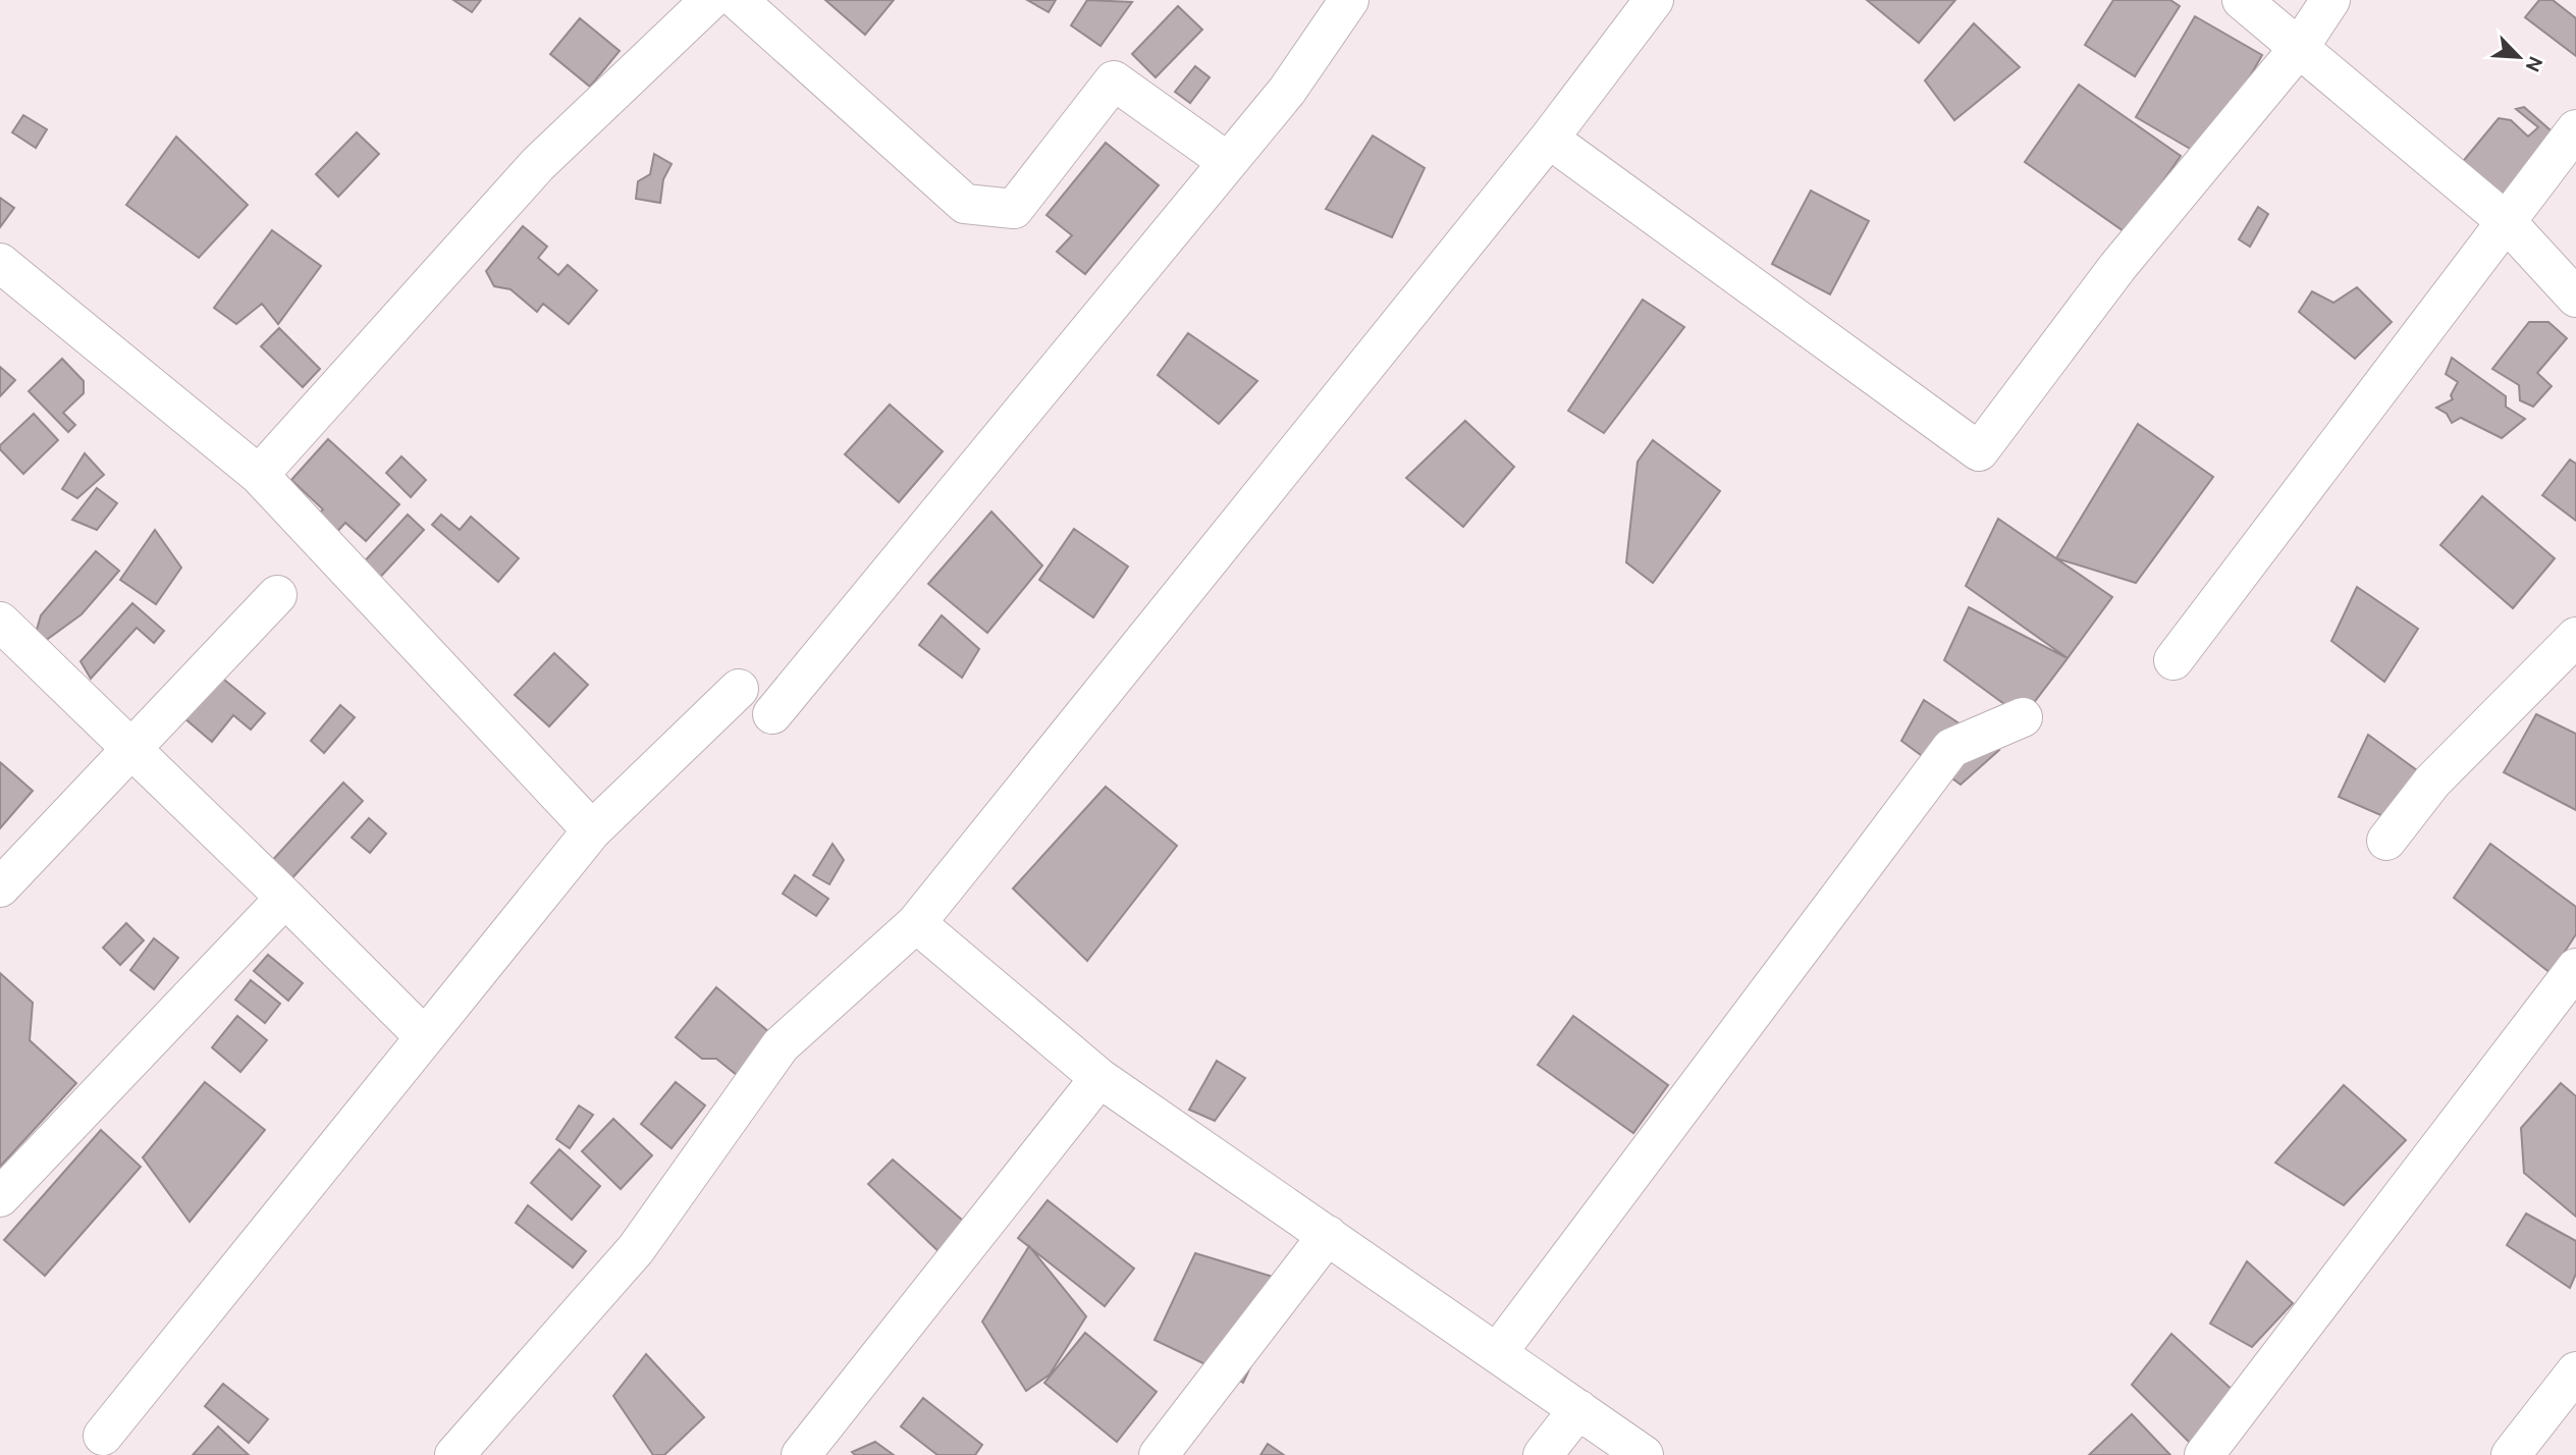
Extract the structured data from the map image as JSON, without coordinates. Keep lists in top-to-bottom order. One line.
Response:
{"north":"bottom right"}
